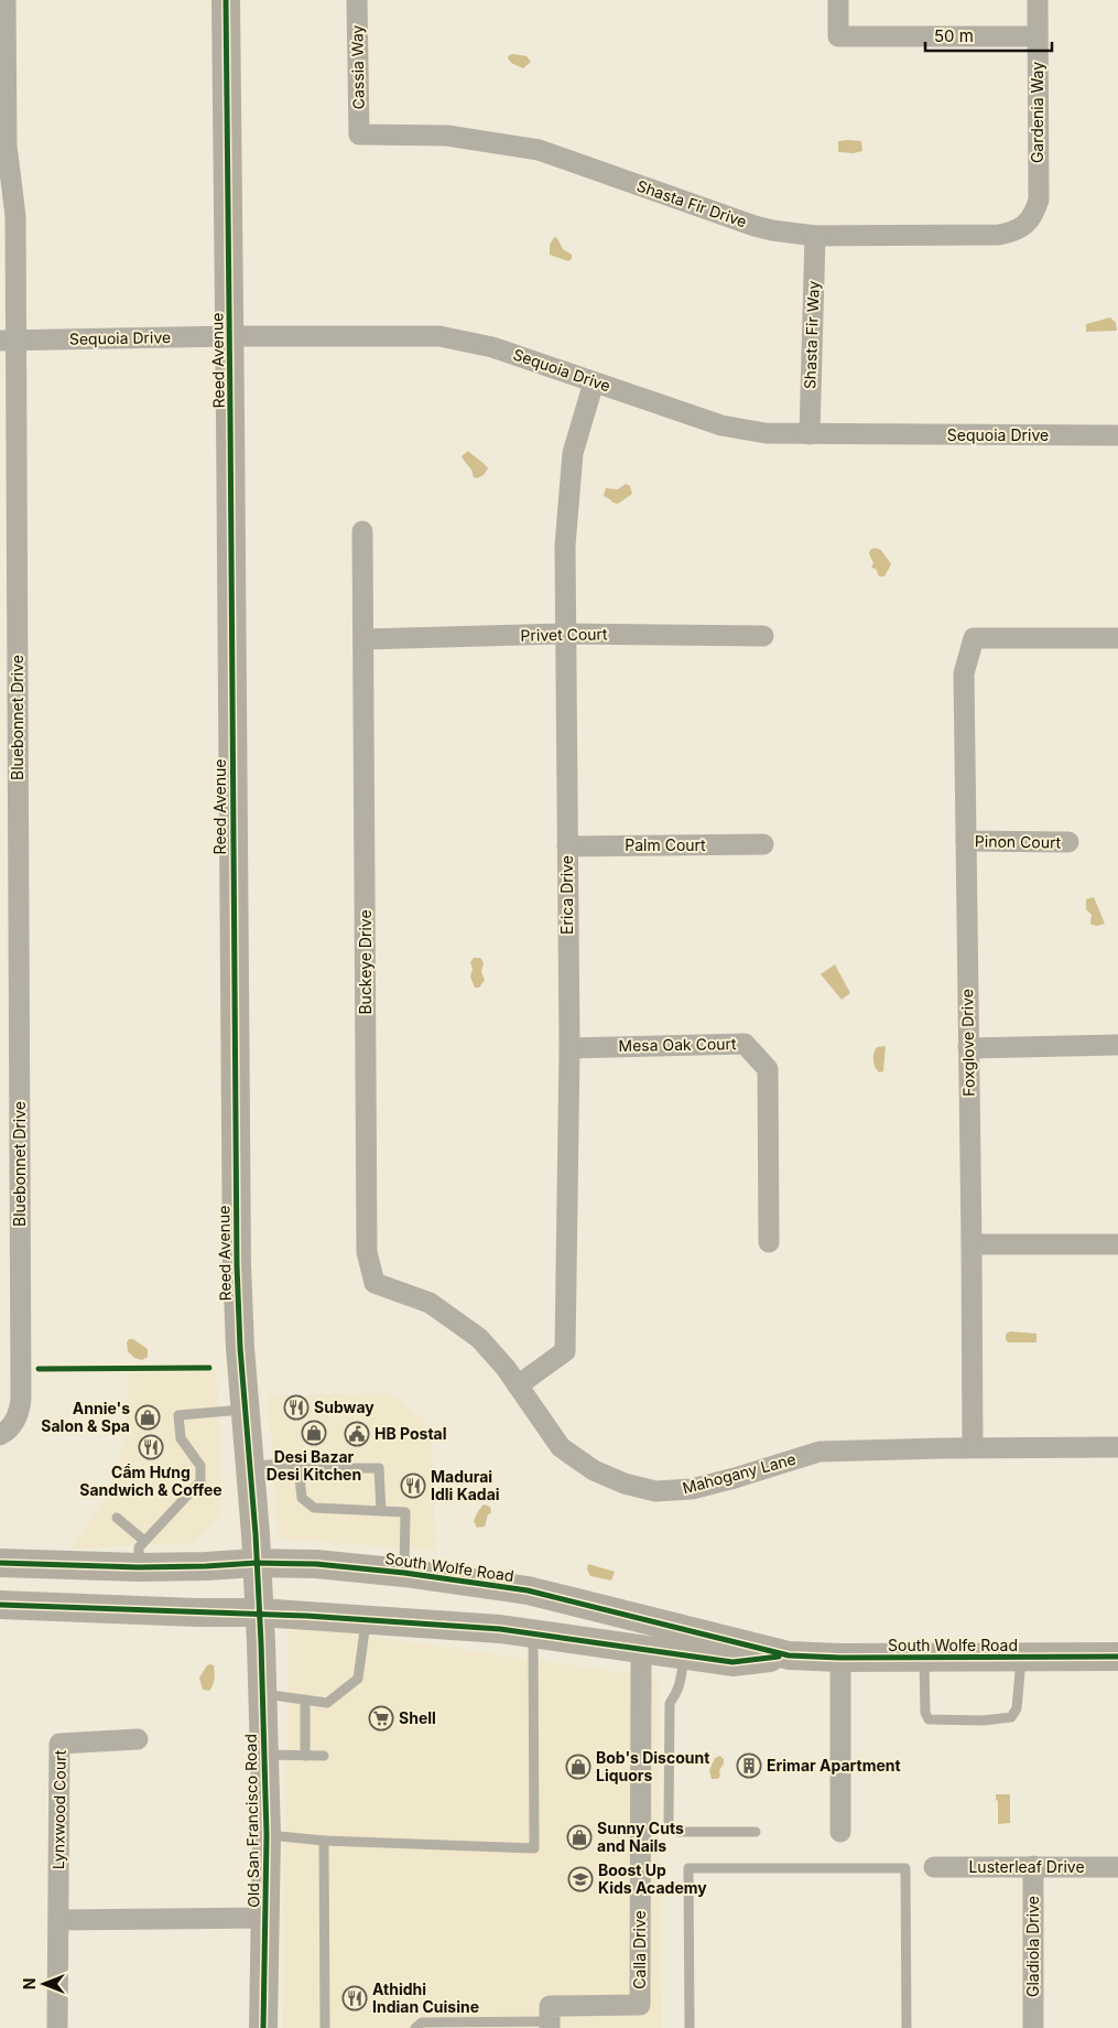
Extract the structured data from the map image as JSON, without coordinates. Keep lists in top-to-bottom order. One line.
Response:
{"streets":{"main road":["Reed Avenue","South Wolfe Road","Old San Francisco Road"],"street":["Cassia Way","Gardenia Way","Shasta Fir Drive","Shasta Fir Way","Sequoia Drive","Privet Court","Bluebonnet Drive","Pinon Court","Palm Court","Erica Drive","Buckeye Drive","Foxglove Drive","Mesa Oak Court","Mahogany Lane","Lynxwood Court","Lusterleaf Drive","Gladiola Drive","Calla Drive"]},"crossings":[["Cassia Way","Shasta Fir Drive"],["Gardenia Way","Shasta Fir Drive"],["Shasta Fir Drive","Shasta Fir Way"],["Shasta Fir Way","Sequoia Drive"],["Sequoia Drive","Reed Avenue"],["Sequoia Drive","Bluebonnet Drive"],["Sequoia Drive","Erica Drive"],["Reed Avenue","South Wolfe Road"],["Reed Avenue","Old San Francisco Road"],["Privet Court","Erica Drive"],["Privet Court","Buckeye Drive"],["Pinon Court","Foxglove Drive"],["Palm Court","Erica Drive"],["Erica Drive","Mesa Oak Court"],["Erica Drive","Mahogany Lane"],["Buckeye Drive","Mahogany Lane"],["Foxglove Drive","Mahogany Lane"],["South Wolfe Road","Old San Francisco Road"],["South Wolfe Road","Calla Drive"],["Lusterleaf Drive","Gladiola Drive"]],"places":{"restaurant":["Subway","Cẩm Hưng Sandwich & Coffee","Madurai Idli Kadai","Athidhi Indian Cuisine"],"shop":["Annie's Salon & Spa","Desi Bazar Desi Kitchen","Bob's Discount Liquors","Sunny Cuts and Nails"],"public building":["HB Postal"],"supermarket":["Shell"],"building":["Erimar Apartment"],"school or university":["Boost Up Kids Academy"]},"scale_bar":"50 m","north":"left"}
